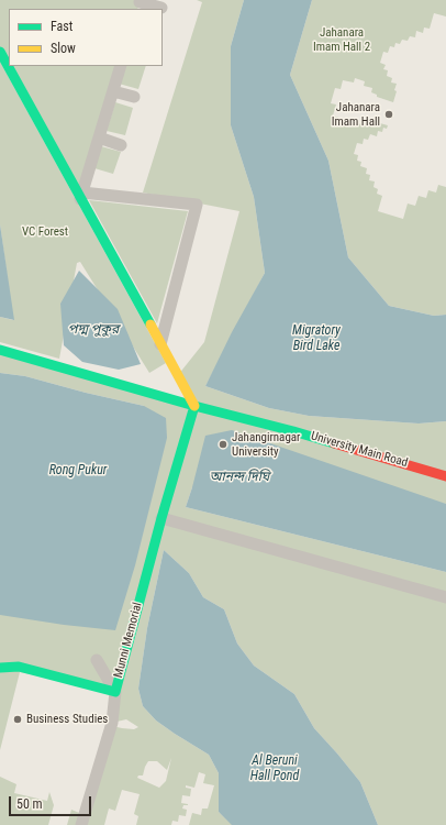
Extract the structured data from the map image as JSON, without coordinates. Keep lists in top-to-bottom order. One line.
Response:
{"streets":{"street":["University Main Road","Munni Memorial"]},"crossings":[["University Main Road","Munni Memorial"]],"water":["পদ্ম পুকুর","Migratory Bird Lake","Rong Pukur","আনন্দ দিঘি","Al Beruni Hall Pond"],"parks":["Jahanara Imam Hall 2","VC Forest"],"places":["Jahanara Imam Hall","Jahangirnagar University","Business Studies"],"legend":["Fast","Slow"],"scale_bar":"50 m"}
